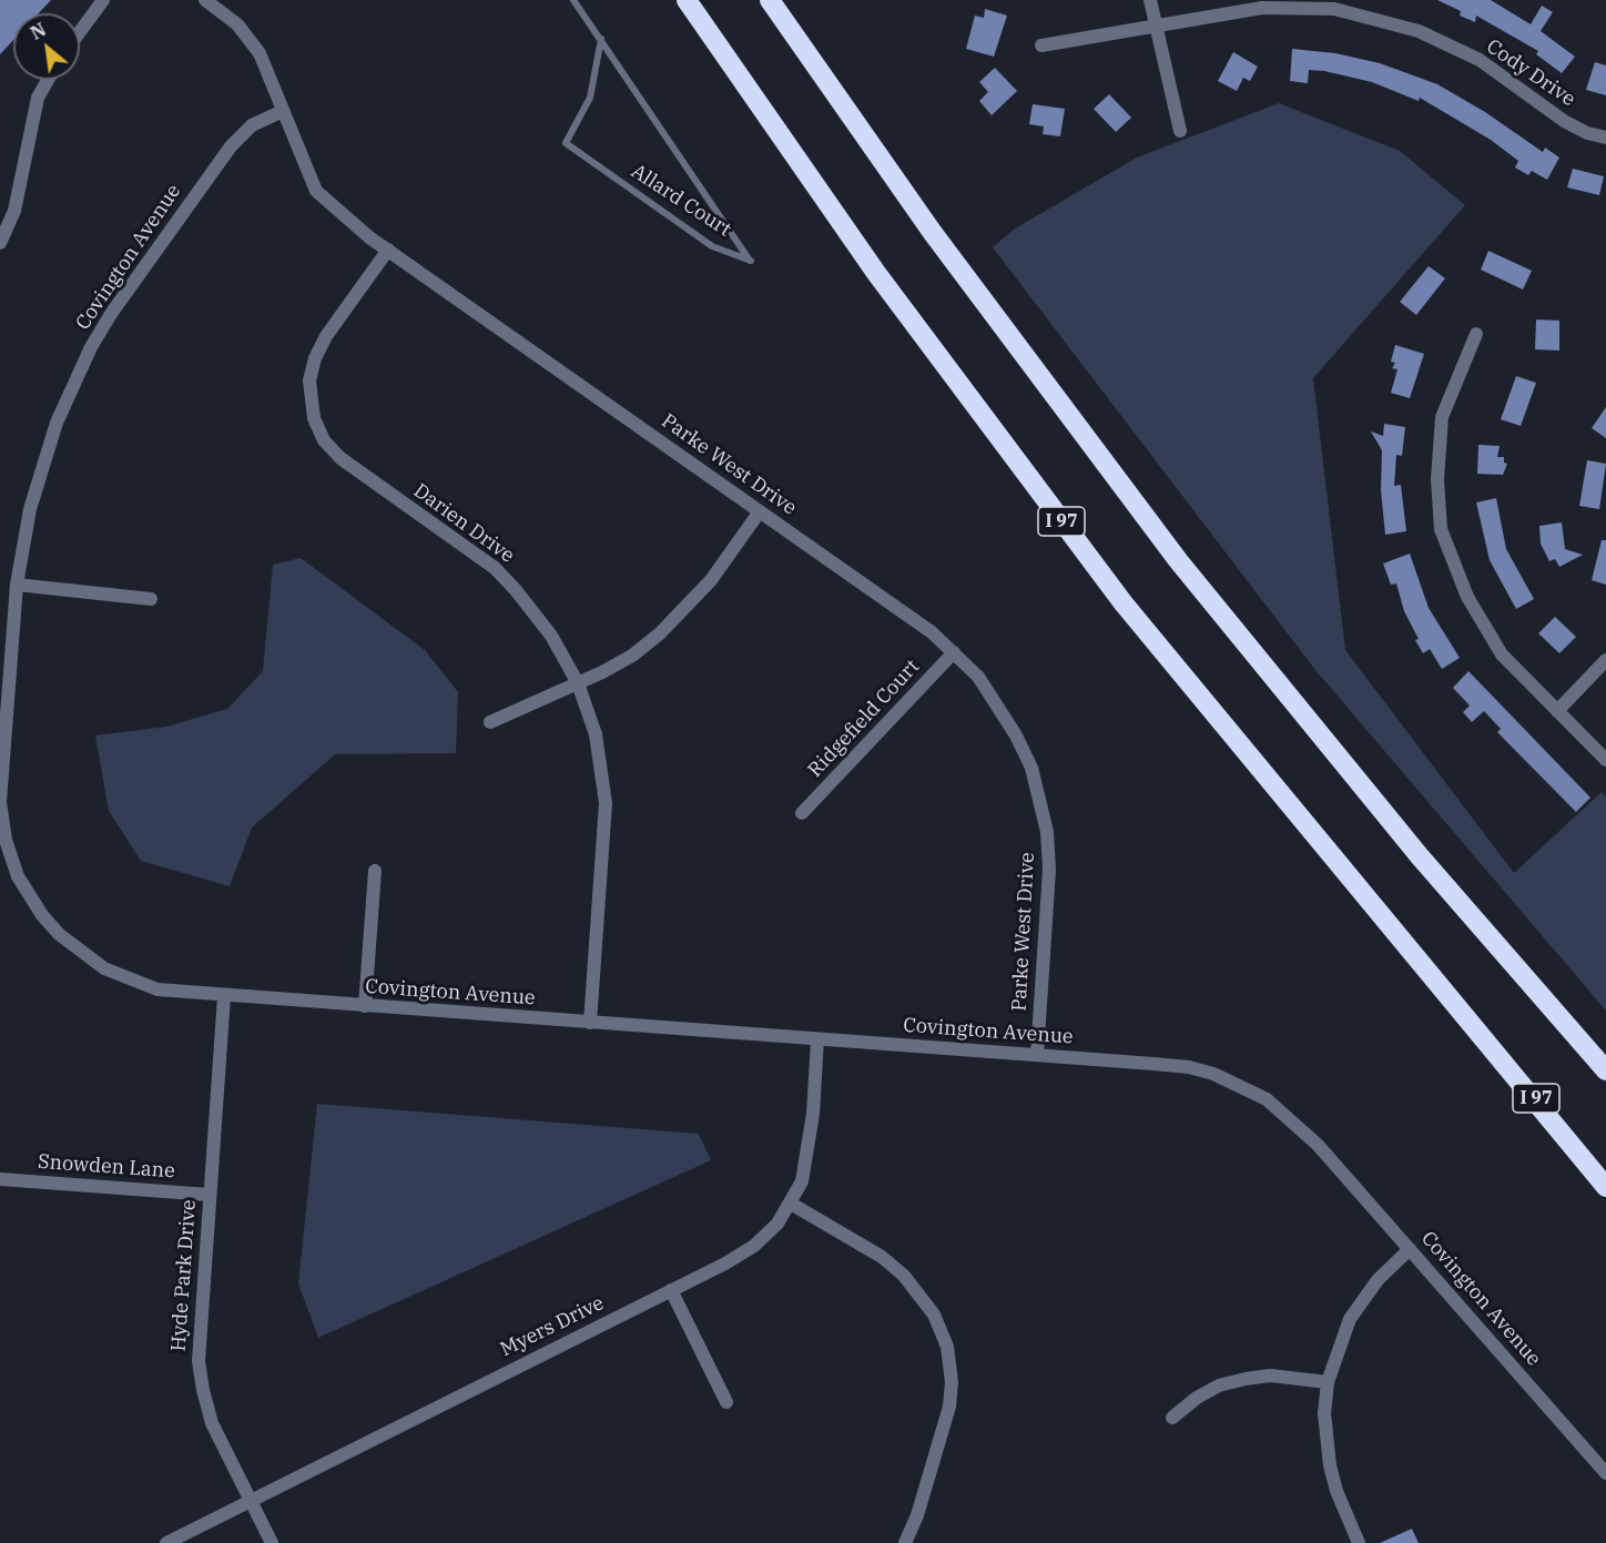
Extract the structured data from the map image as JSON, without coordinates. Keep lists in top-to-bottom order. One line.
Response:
{"streets":{"highway":["I 97"],"street":["Cody Drive","Covington Avenue","Parke West Drive","Darien Drive","Ridgefield Court","Snowden Lane","Hyde Park Drive","Myers Drive"],"lane":["Allard Court"]},"crossings":[["Covington Avenue","Parke West Drive"],["Covington Avenue","Darien Drive"],["Covington Avenue","Hyde Park Drive"],["Covington Avenue","Myers Drive"],["Parke West Drive","Darien Drive"],["Parke West Drive","Ridgefield Court"],["Snowden Lane","Hyde Park Drive"],["Hyde Park Drive","Myers Drive"]],"north":"top left"}
